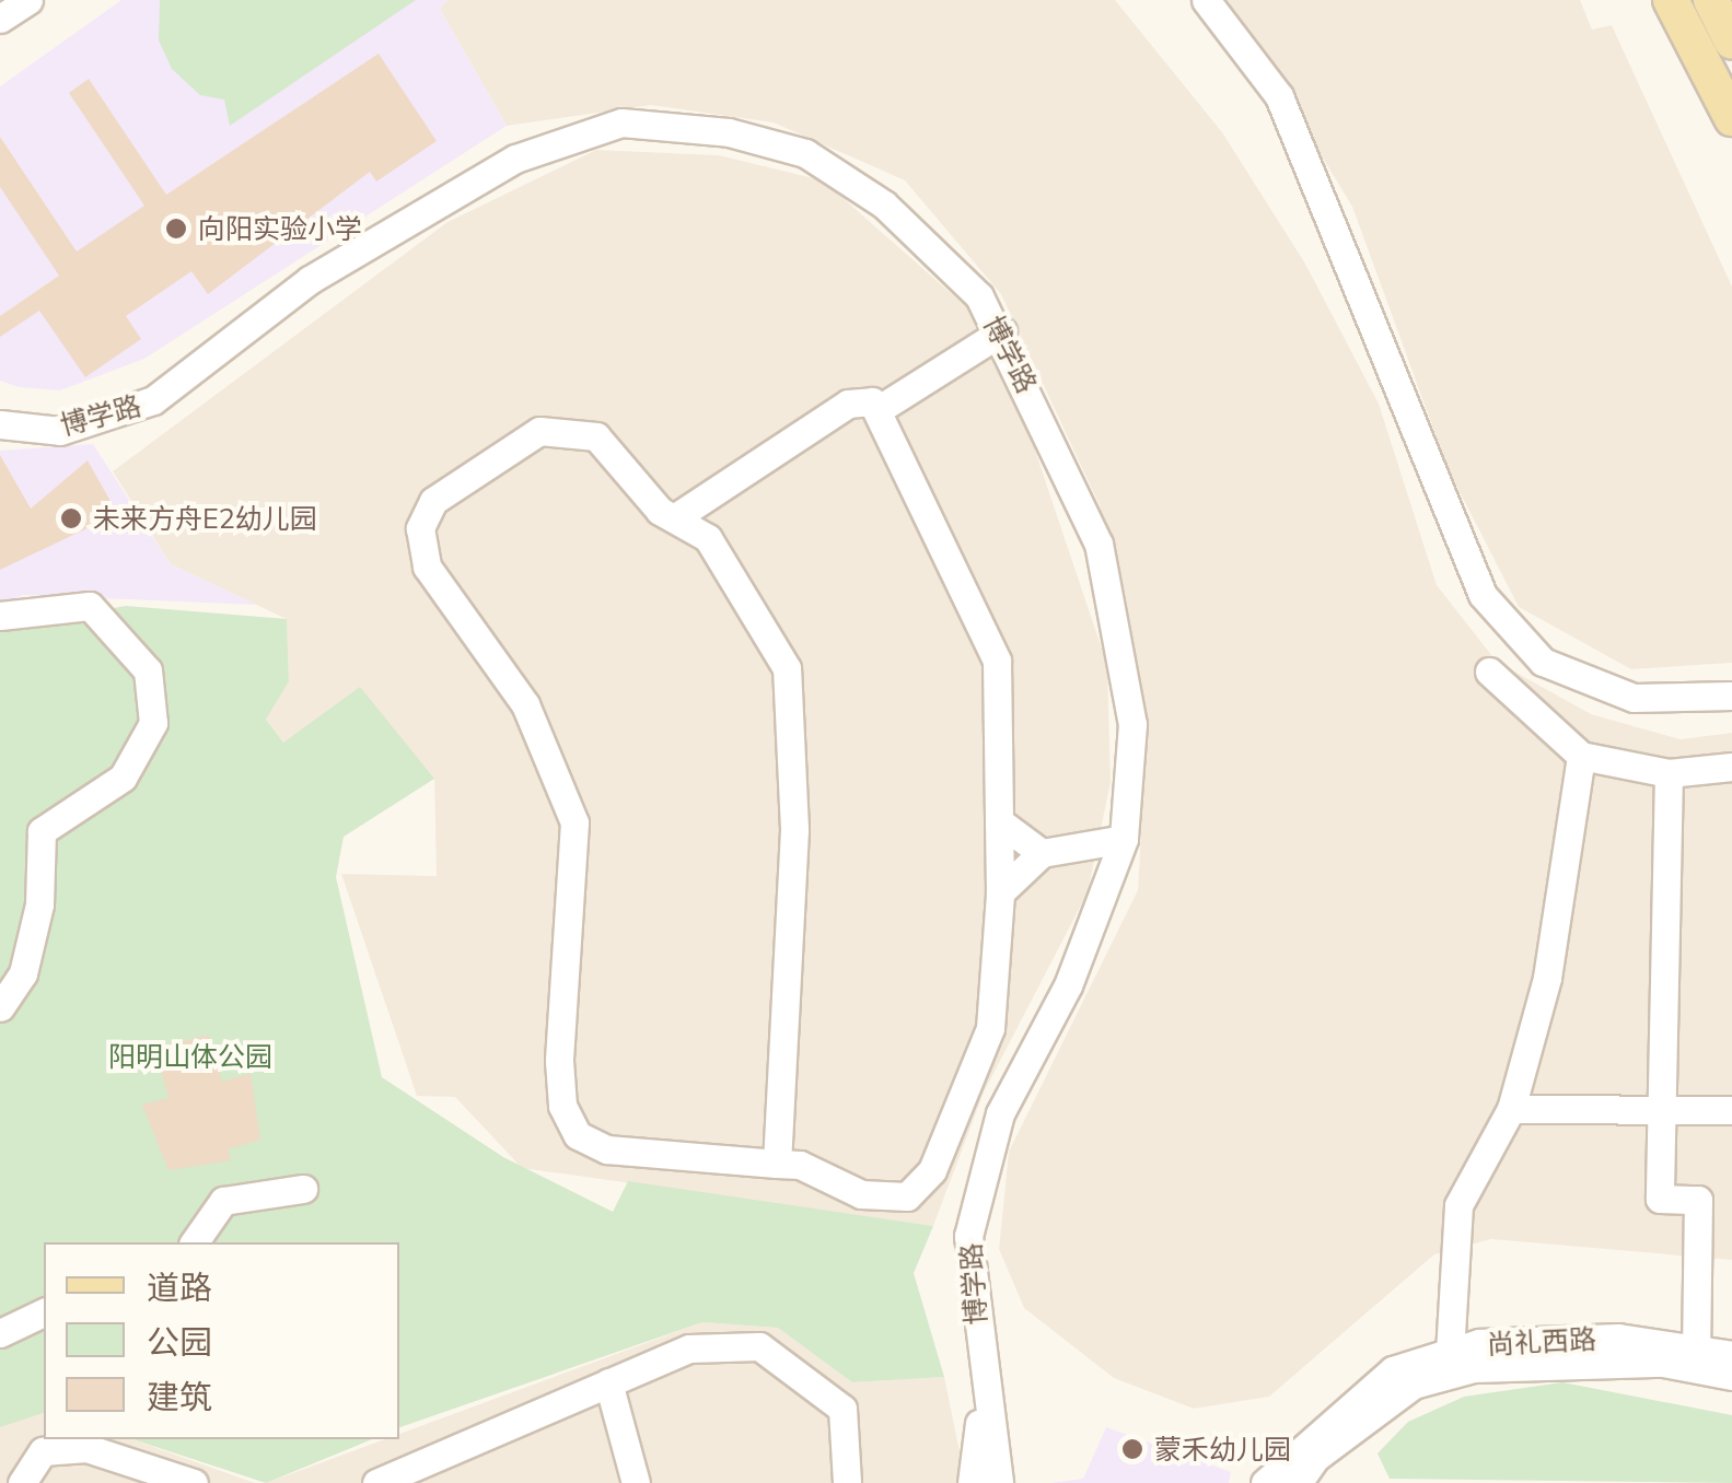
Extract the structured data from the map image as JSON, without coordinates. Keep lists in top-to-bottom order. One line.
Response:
{"streets":{"street":["博学路","尚礼西路"]},"parks":["阳明山体公园"],"places":["向阳实验小学","未来方舟E2幼儿园","蒙禾幼儿园"],"legend":["道路","公园","建筑"]}
